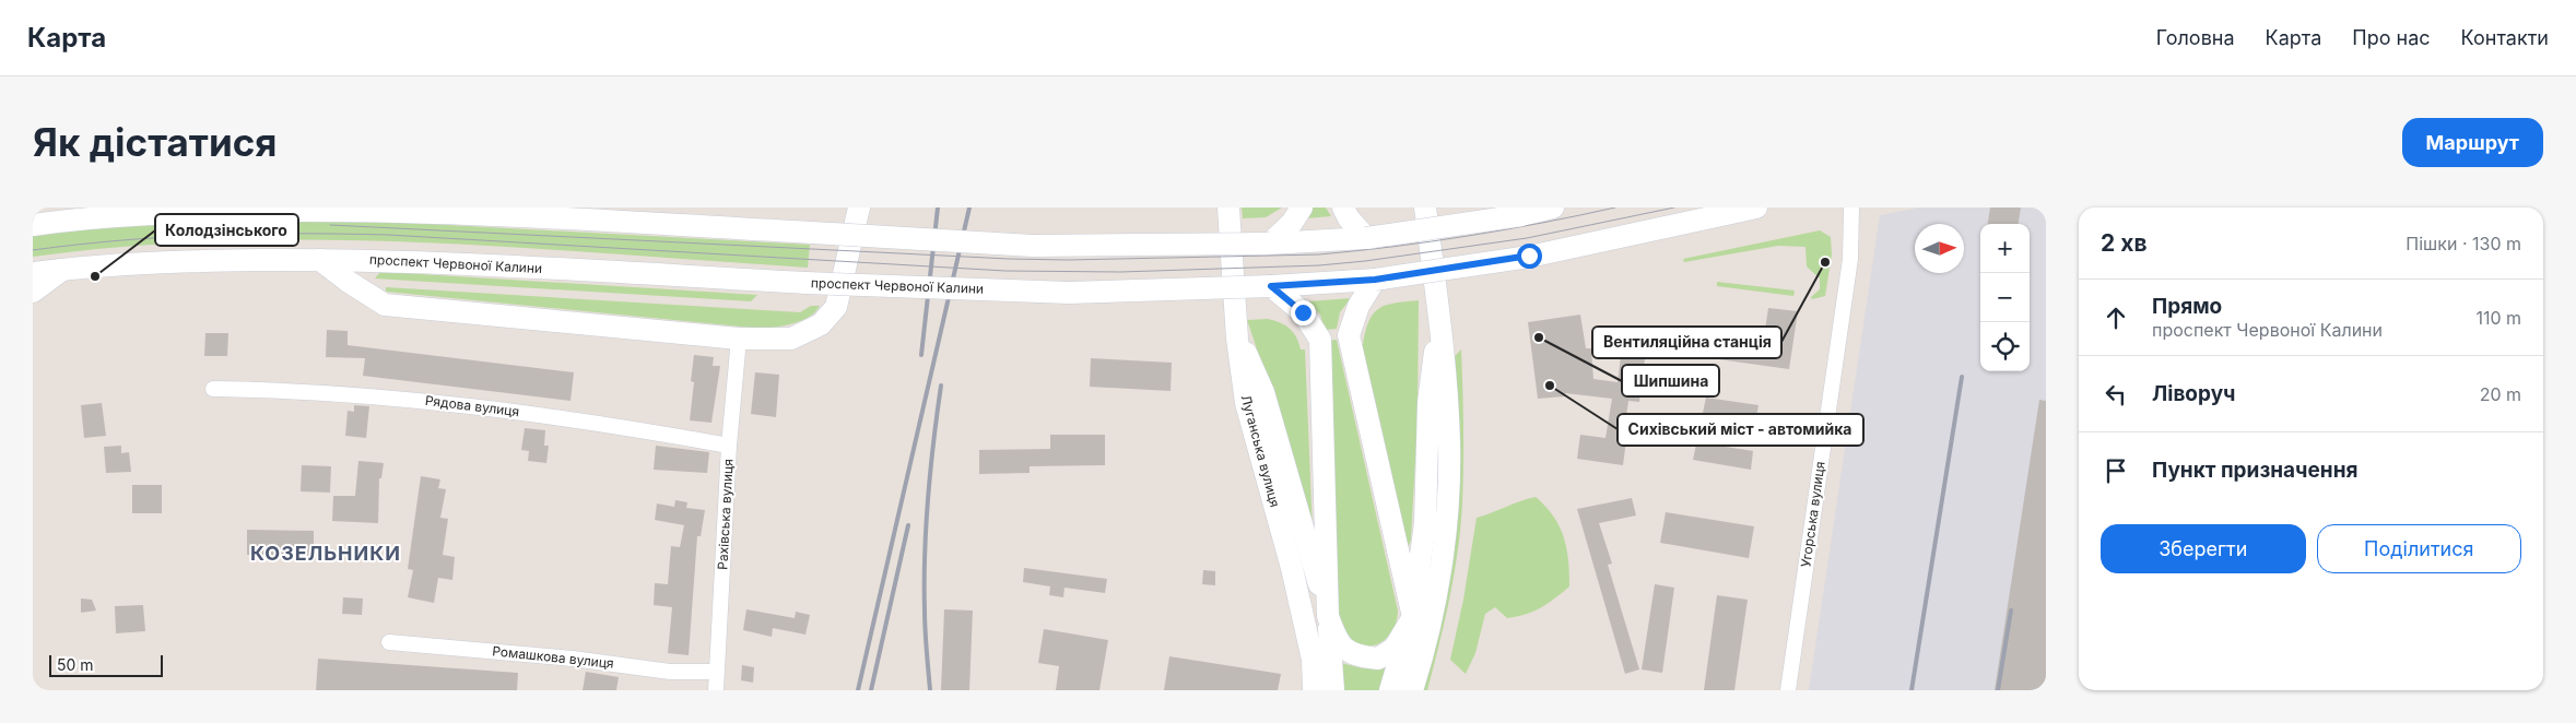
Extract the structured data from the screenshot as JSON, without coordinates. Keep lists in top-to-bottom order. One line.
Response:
{"streets":{"main road":["проспект Червоної Калини","Луганська вулиця"],"street":["Рядова вулиця","Рахівська вулиця","Угорська вулиця","Ромашкова вулиця"]},"crossings":[["Рядова вулиця","Рахівська вулиця"],["Рахівська вулиця","Ромашкова вулиця"]],"districts":["КОЗЕЛЬНИКИ"],"places":["Вентиляційна станція","Колодзінського","Шипшина","Сихівський міст - автомийка"],"scale_bar":"50 m","north":"right","page":{"header":"Карта","nav":["Головна","Карта","Про нас","Контакти"],"buttons":["Маршрут",["Зберегти","Поділитися"]],"title":"Як дістатися","heading":["2 хв","Пішки · 130 m"],"map_buttons":["+","−"],"list":[["Прямо","проспект Червоної Калини","110 m"],["Ліворуч","20 m"],"Пункт призначення"],"scale":"50 m"}}
